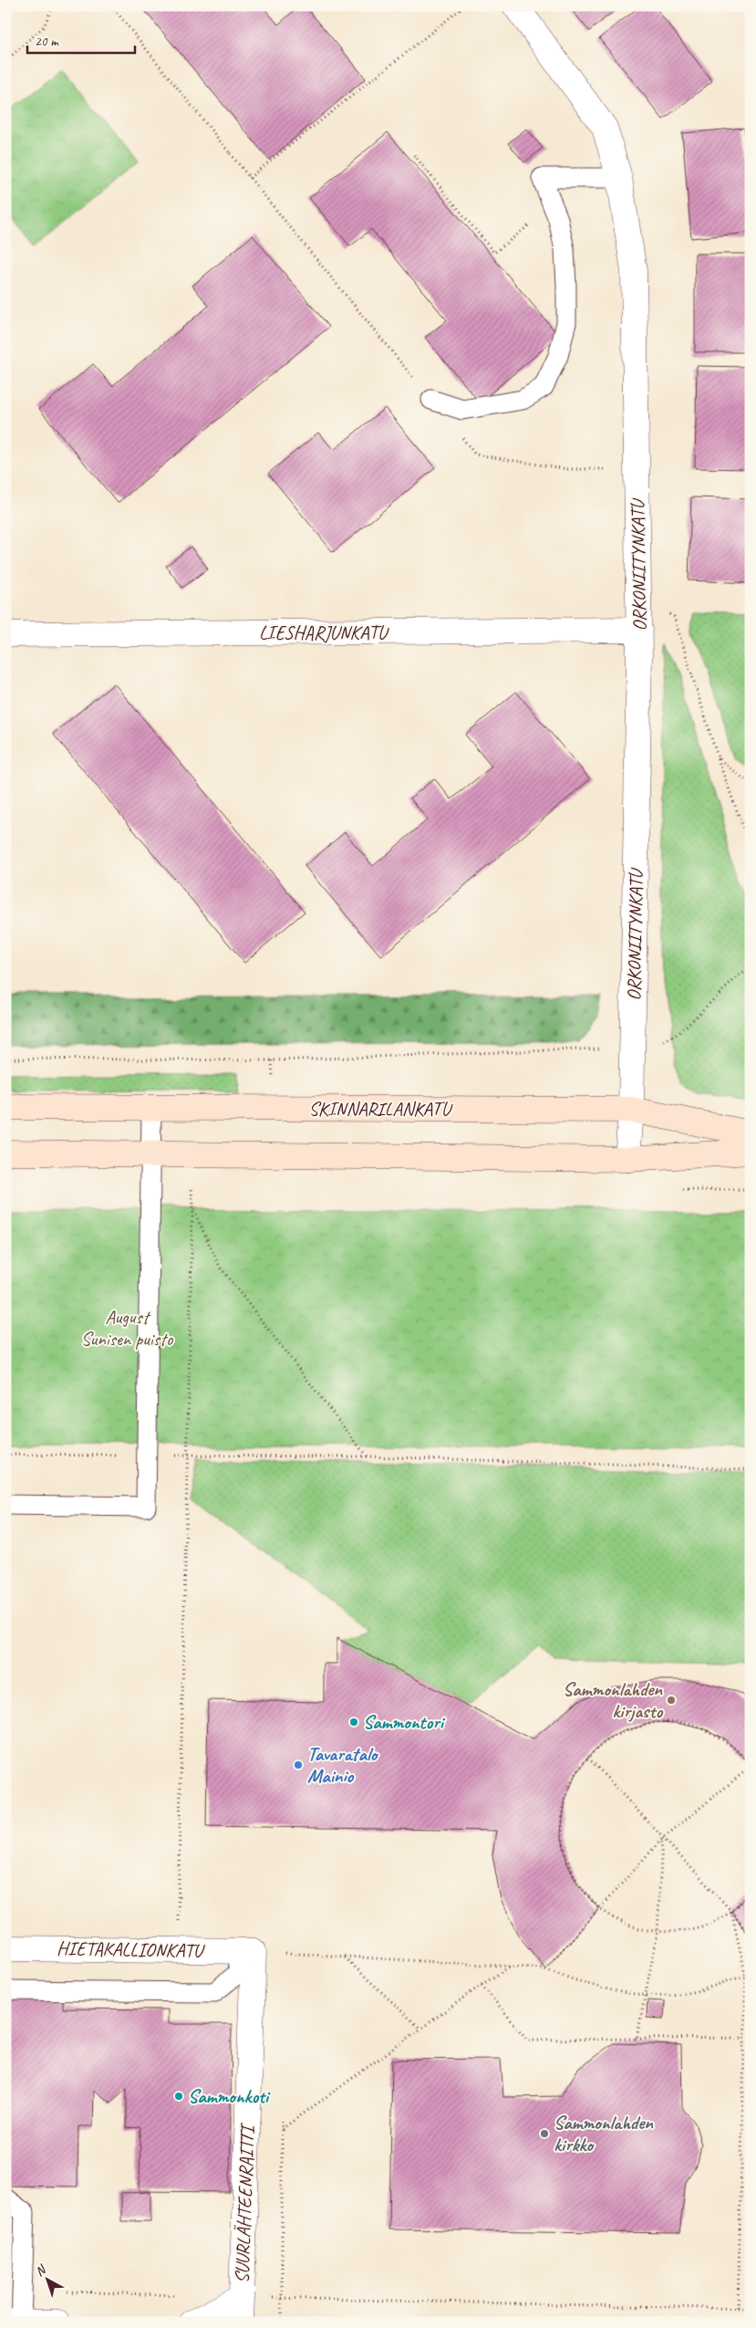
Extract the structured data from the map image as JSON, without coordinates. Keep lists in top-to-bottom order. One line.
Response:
{"streets":{"main road":["SKINNARILANKATU"],"street":["ORKONIITYNKATU","LIESHARJUNKATU","HIETAKALLIONKATU","SUURLÄHTEENRAITTI"]},"crossings":[["ORKONIITYNKATU","LIESHARJUNKATU"],["ORKONIITYNKATU","SKINNARILANKATU"],["HIETAKALLIONKATU","SUURLÄHTEENRAITTI"]],"parks":["August Sunisen puisto"],"places":["Sammonlahden kirjasto","Sammontori","Tavaratalo Mainio","Sammonkoti","Sammonlahden kirkko"],"scale_bar":"20 m","north":"top left"}
